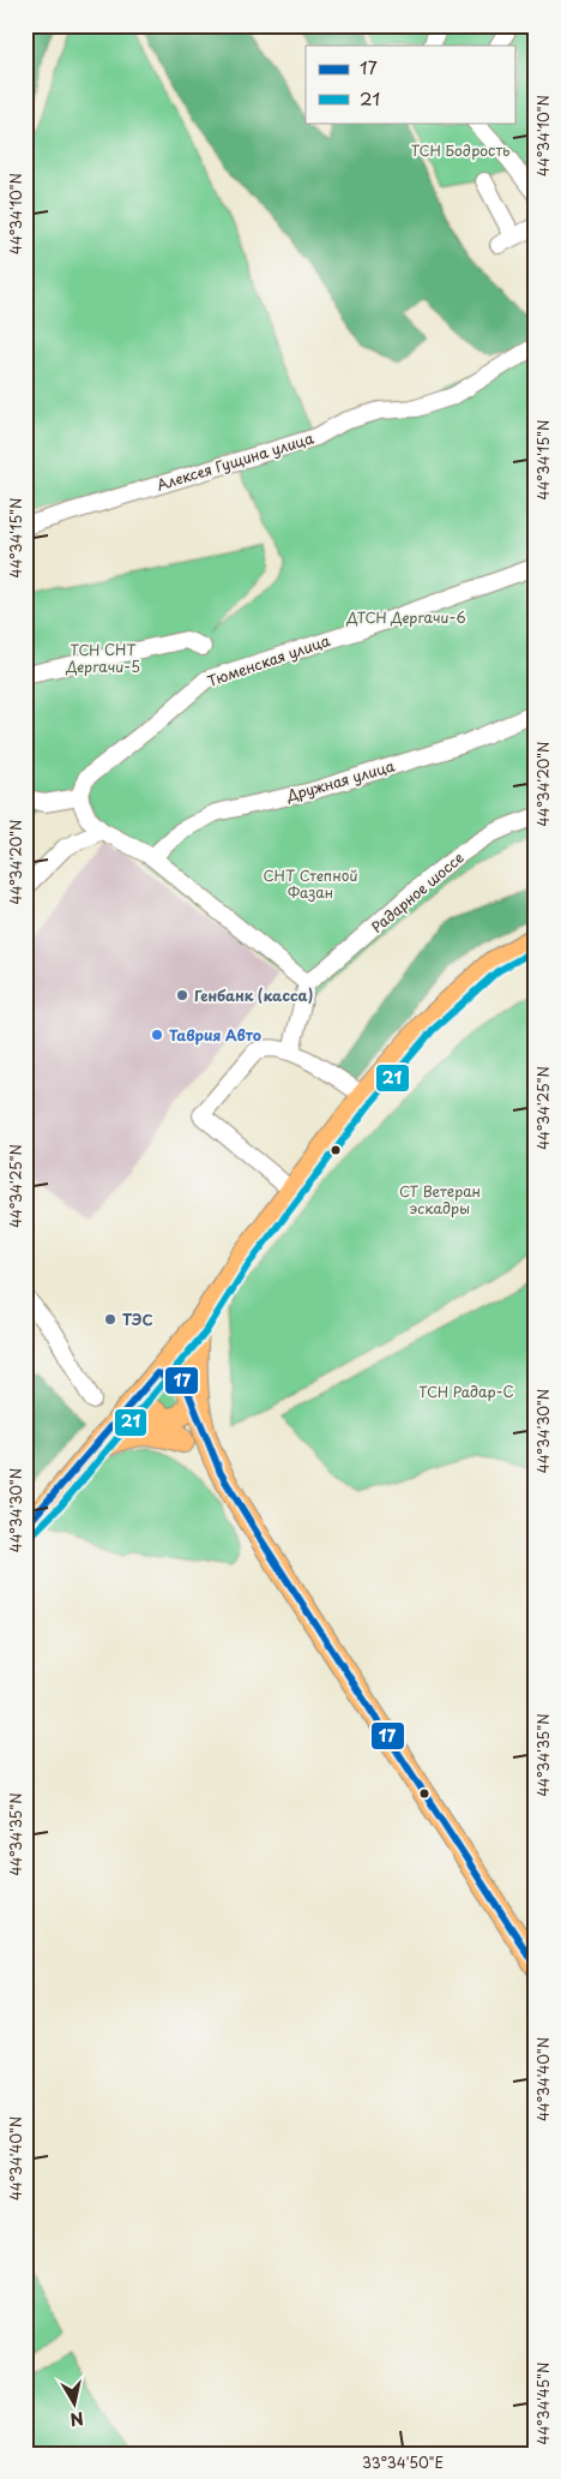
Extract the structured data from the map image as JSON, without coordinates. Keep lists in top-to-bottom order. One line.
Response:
{"streets":{"street":["Алексея Гущина улица","Тюменская улица","Дружная улица","Радарное шоссе"]},"parks":["ТСН Бодрость","ДТСН Дергачи-6","ТСН СНТ Дергачи-5","СНТ Степной Фазан","СТ Ветеран эскадры","ТСН Радар-С"],"places":["Генбанк (касса)","Таврия Авто","ТЭС"],"lines":["transit line 21","transit line 17"],"legend":["17","21"],"north":"bottom","coordinates":["44°34'10\"N","44°34'15\"N","44°34'20\"N","44°34'25\"N","44°34'30\"N","44°34'35\"N","44°34'40\"N","44°34'45\"N","33°34'50\"E"]}
